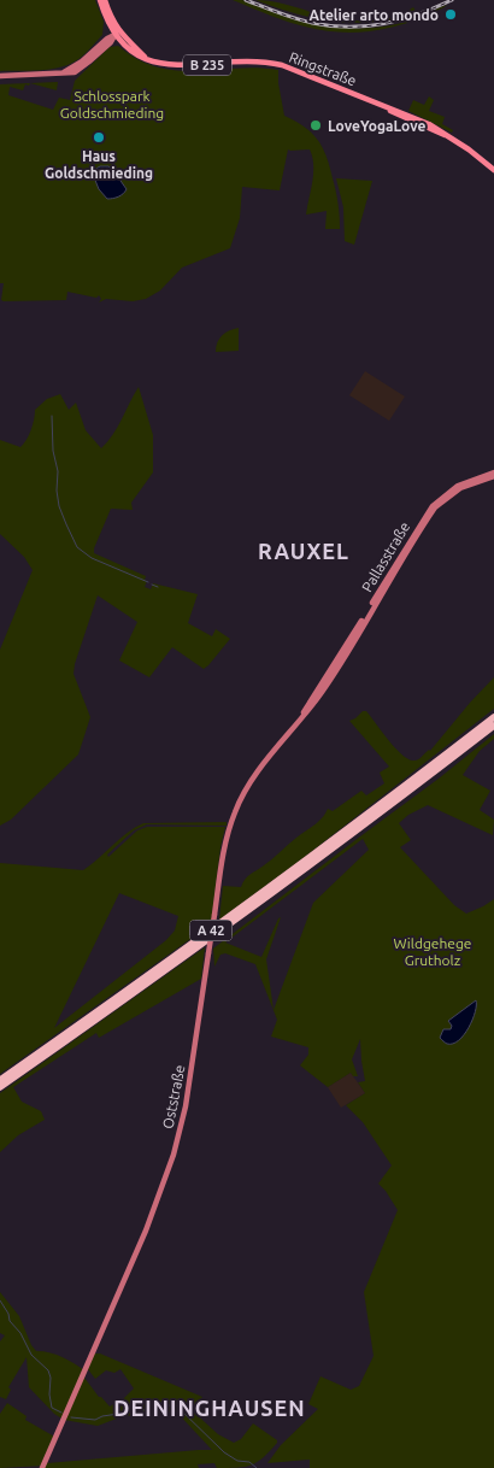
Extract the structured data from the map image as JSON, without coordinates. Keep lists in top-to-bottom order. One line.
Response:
{"streets":{"highway":["A 42"],"main road":["B 235","Ringstraße","Pallasstraße","Oststraße"]},"crossings":[["B 235","Ringstraße"],["Pallasstraße","Oststraße"]],"districts":["RAUXEL","DEININGHAUSEN"],"parks":["Schlosspark Goldschmieding","Wildgehege Grutholz"],"places":["Atelier arto mondo","LoveYogaLove","Haus Goldschmieding"]}
